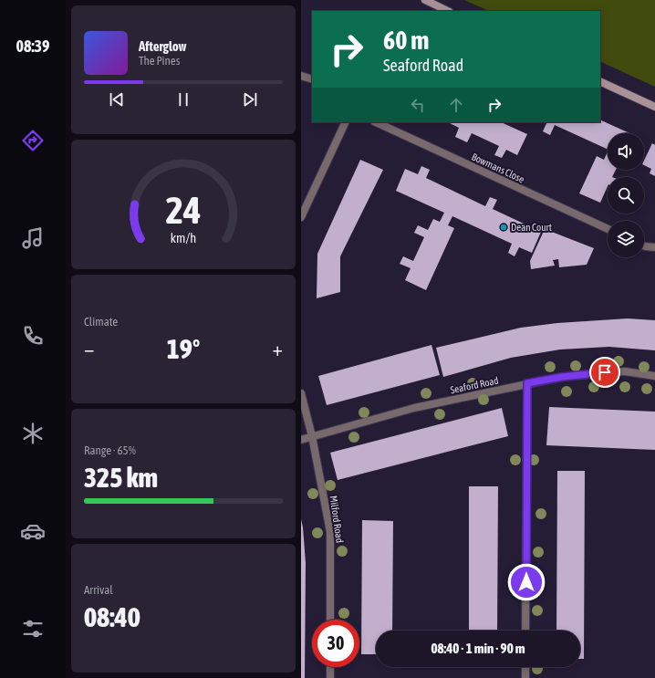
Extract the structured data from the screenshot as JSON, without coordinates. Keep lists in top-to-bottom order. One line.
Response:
{"streets":{"street":["Bowmans Close","Seaford Road","Milford Road"]},"crossings":[["Seaford Road","Milford Road"]],"places":["Dean Court"],"page":{"tabs":"08:39","turn":["60 m","Seaford Road"],"song":["Afterglow","The Pines"],"tile":["Climate",["Range · 65%","325 km"],["Arrival","08:40"]],"heat":["−","19°","+"],"limit":"30","trip":"08:40 · 1 min · 90 m","gauge":["24","km/h"]}}
